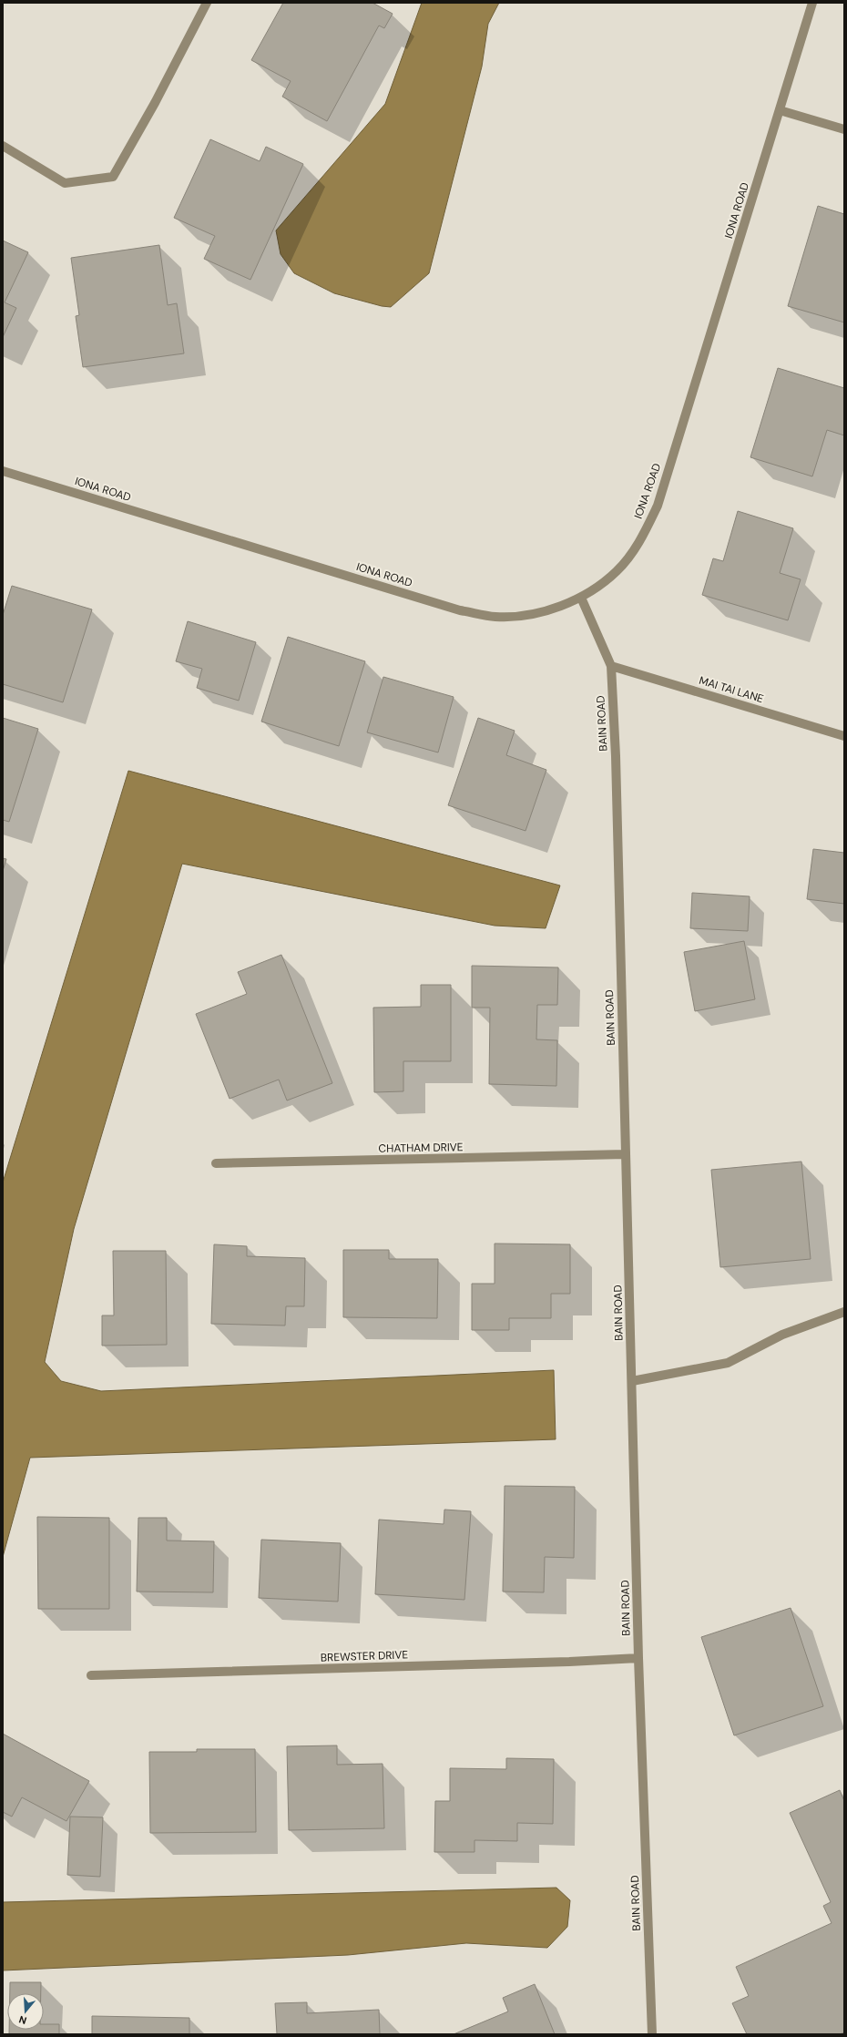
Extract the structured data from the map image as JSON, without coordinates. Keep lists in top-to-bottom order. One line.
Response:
{"streets":{"street":["IONA ROAD","MAI TAI LANE","BAIN ROAD","CHATHAM DRIVE","BREWSTER DRIVE"]},"crossings":[["IONA ROAD","BAIN ROAD"],["MAI TAI LANE","BAIN ROAD"],["BAIN ROAD","CHATHAM DRIVE"],["BAIN ROAD","BREWSTER DRIVE"]],"north":"bottom"}
